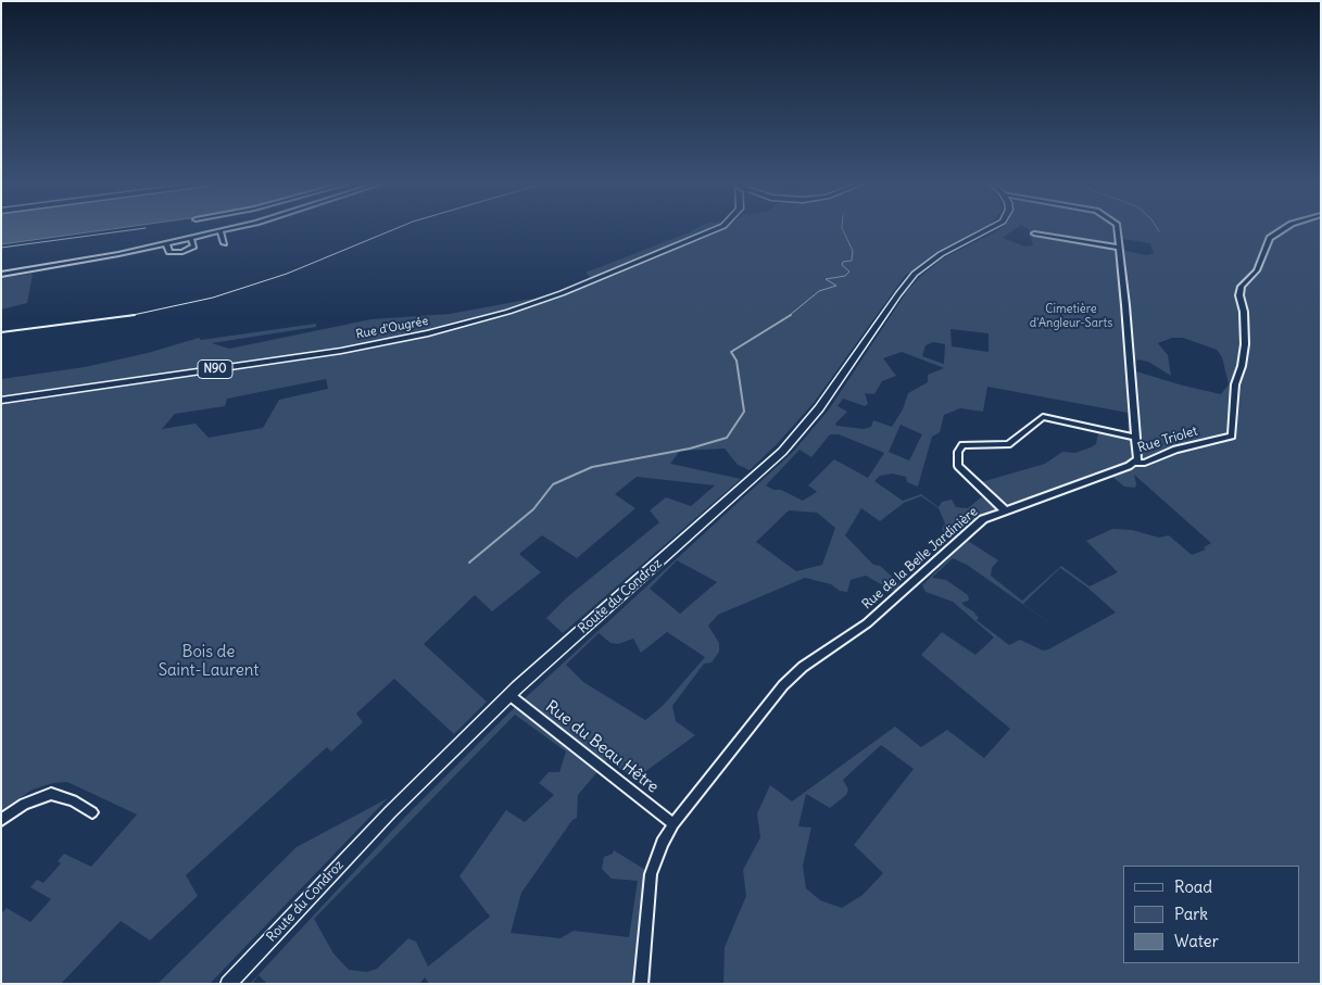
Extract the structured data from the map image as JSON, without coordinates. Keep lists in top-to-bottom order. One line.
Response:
{"streets":{"main road":["Rue d'Ougrée","N90","Route du Condroz"],"street":["Rue Triolet","Rue de la Belle Jardinière","Rue du Beau Hêtre"]},"crossings":[["Rue Triolet","Rue de la Belle Jardinière"],["Rue de la Belle Jardinière","Rue du Beau Hêtre"],["Route du Condroz","Rue du Beau Hêtre"]],"parks":["Cimetière d'Angleur-Sarts","Bois de Saint-Laurent"],"legend":["Road","Park","Water"]}
